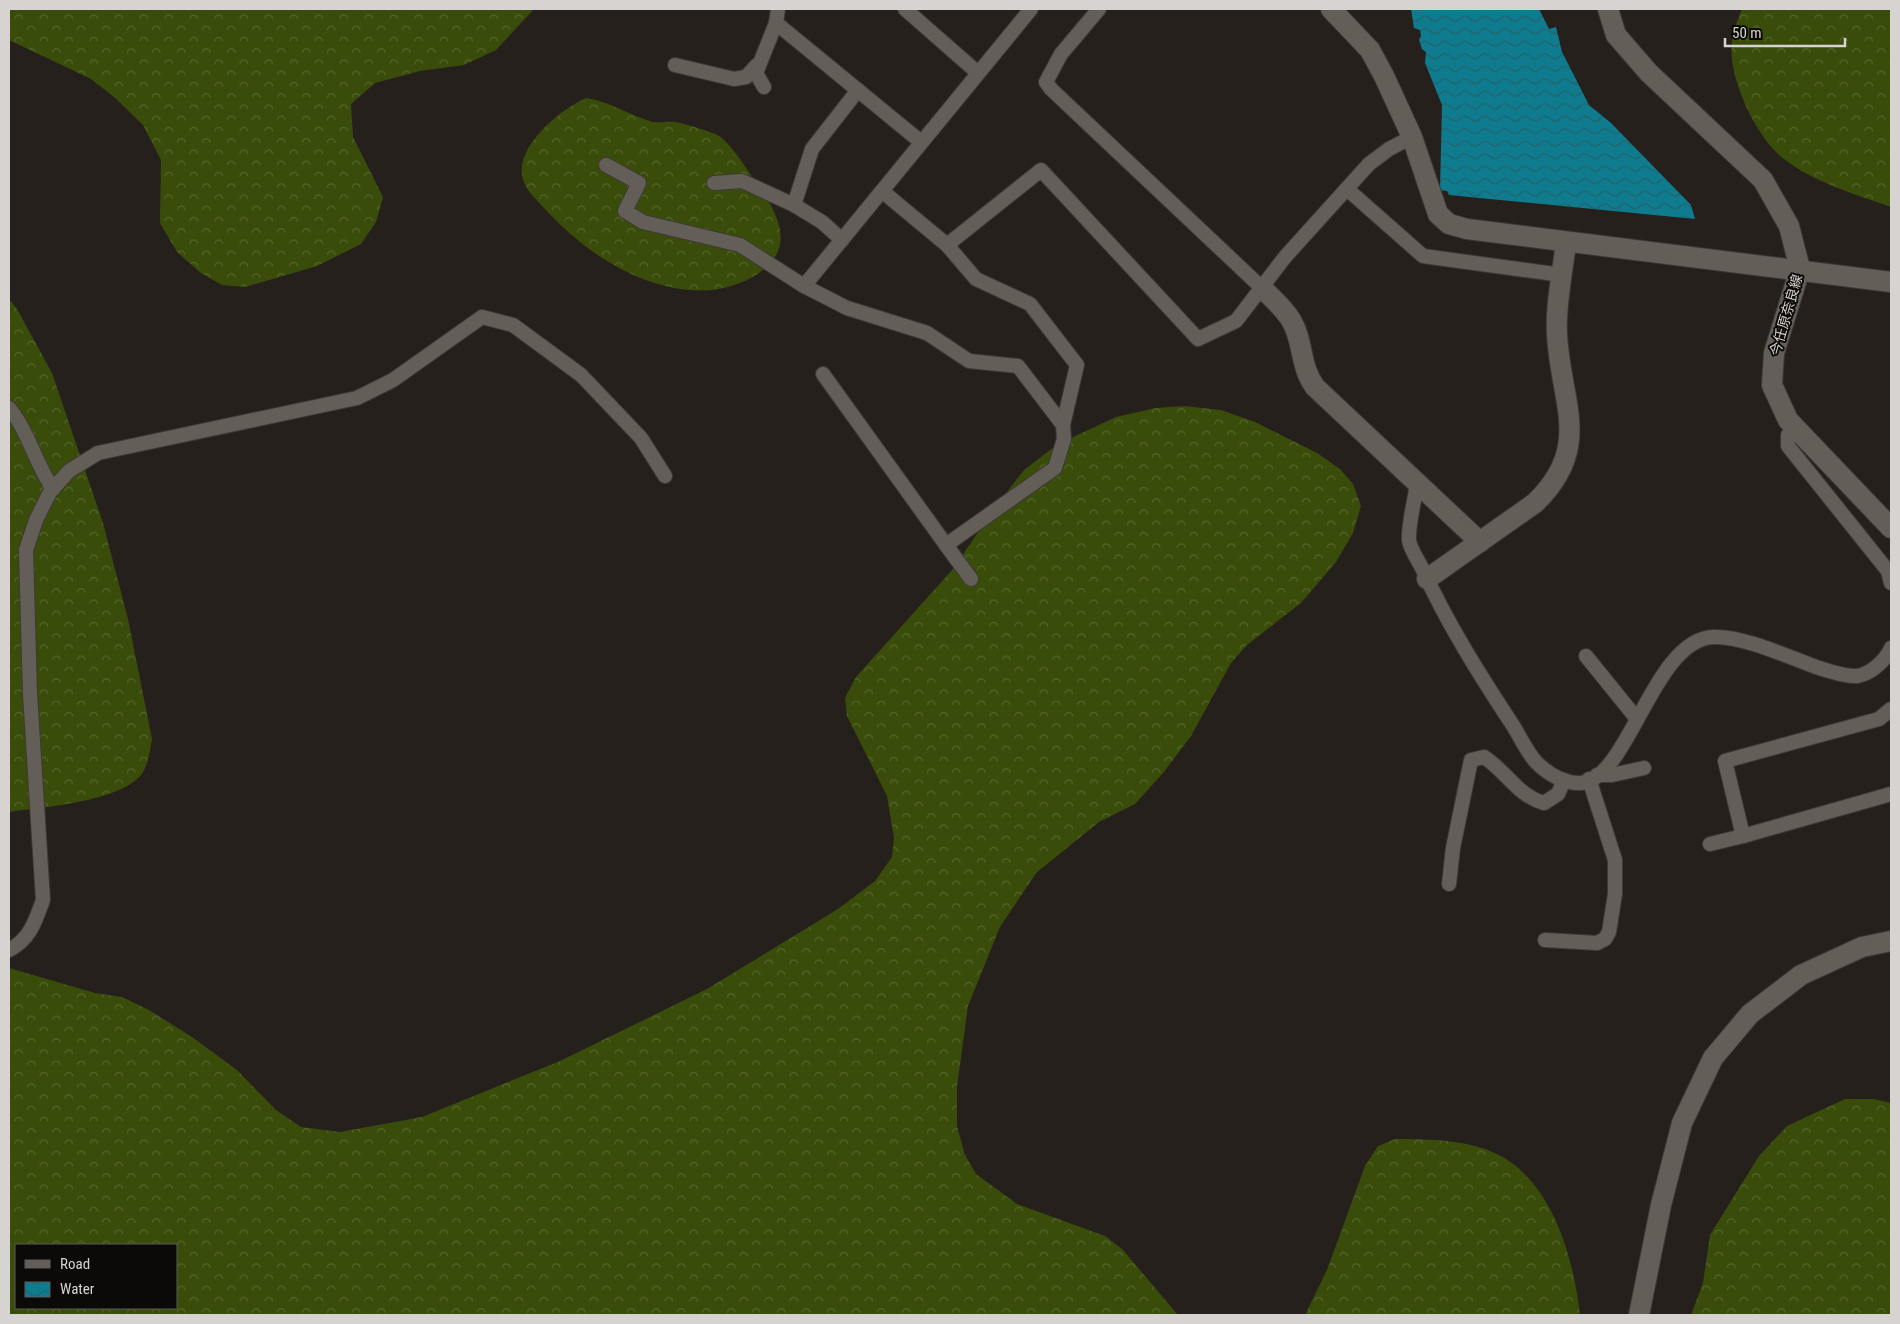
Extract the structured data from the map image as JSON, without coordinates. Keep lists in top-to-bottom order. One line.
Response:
{"streets":{"street":["今任原奈良線"]},"legend":["Road","Water"],"scale_bar":"50 m"}
